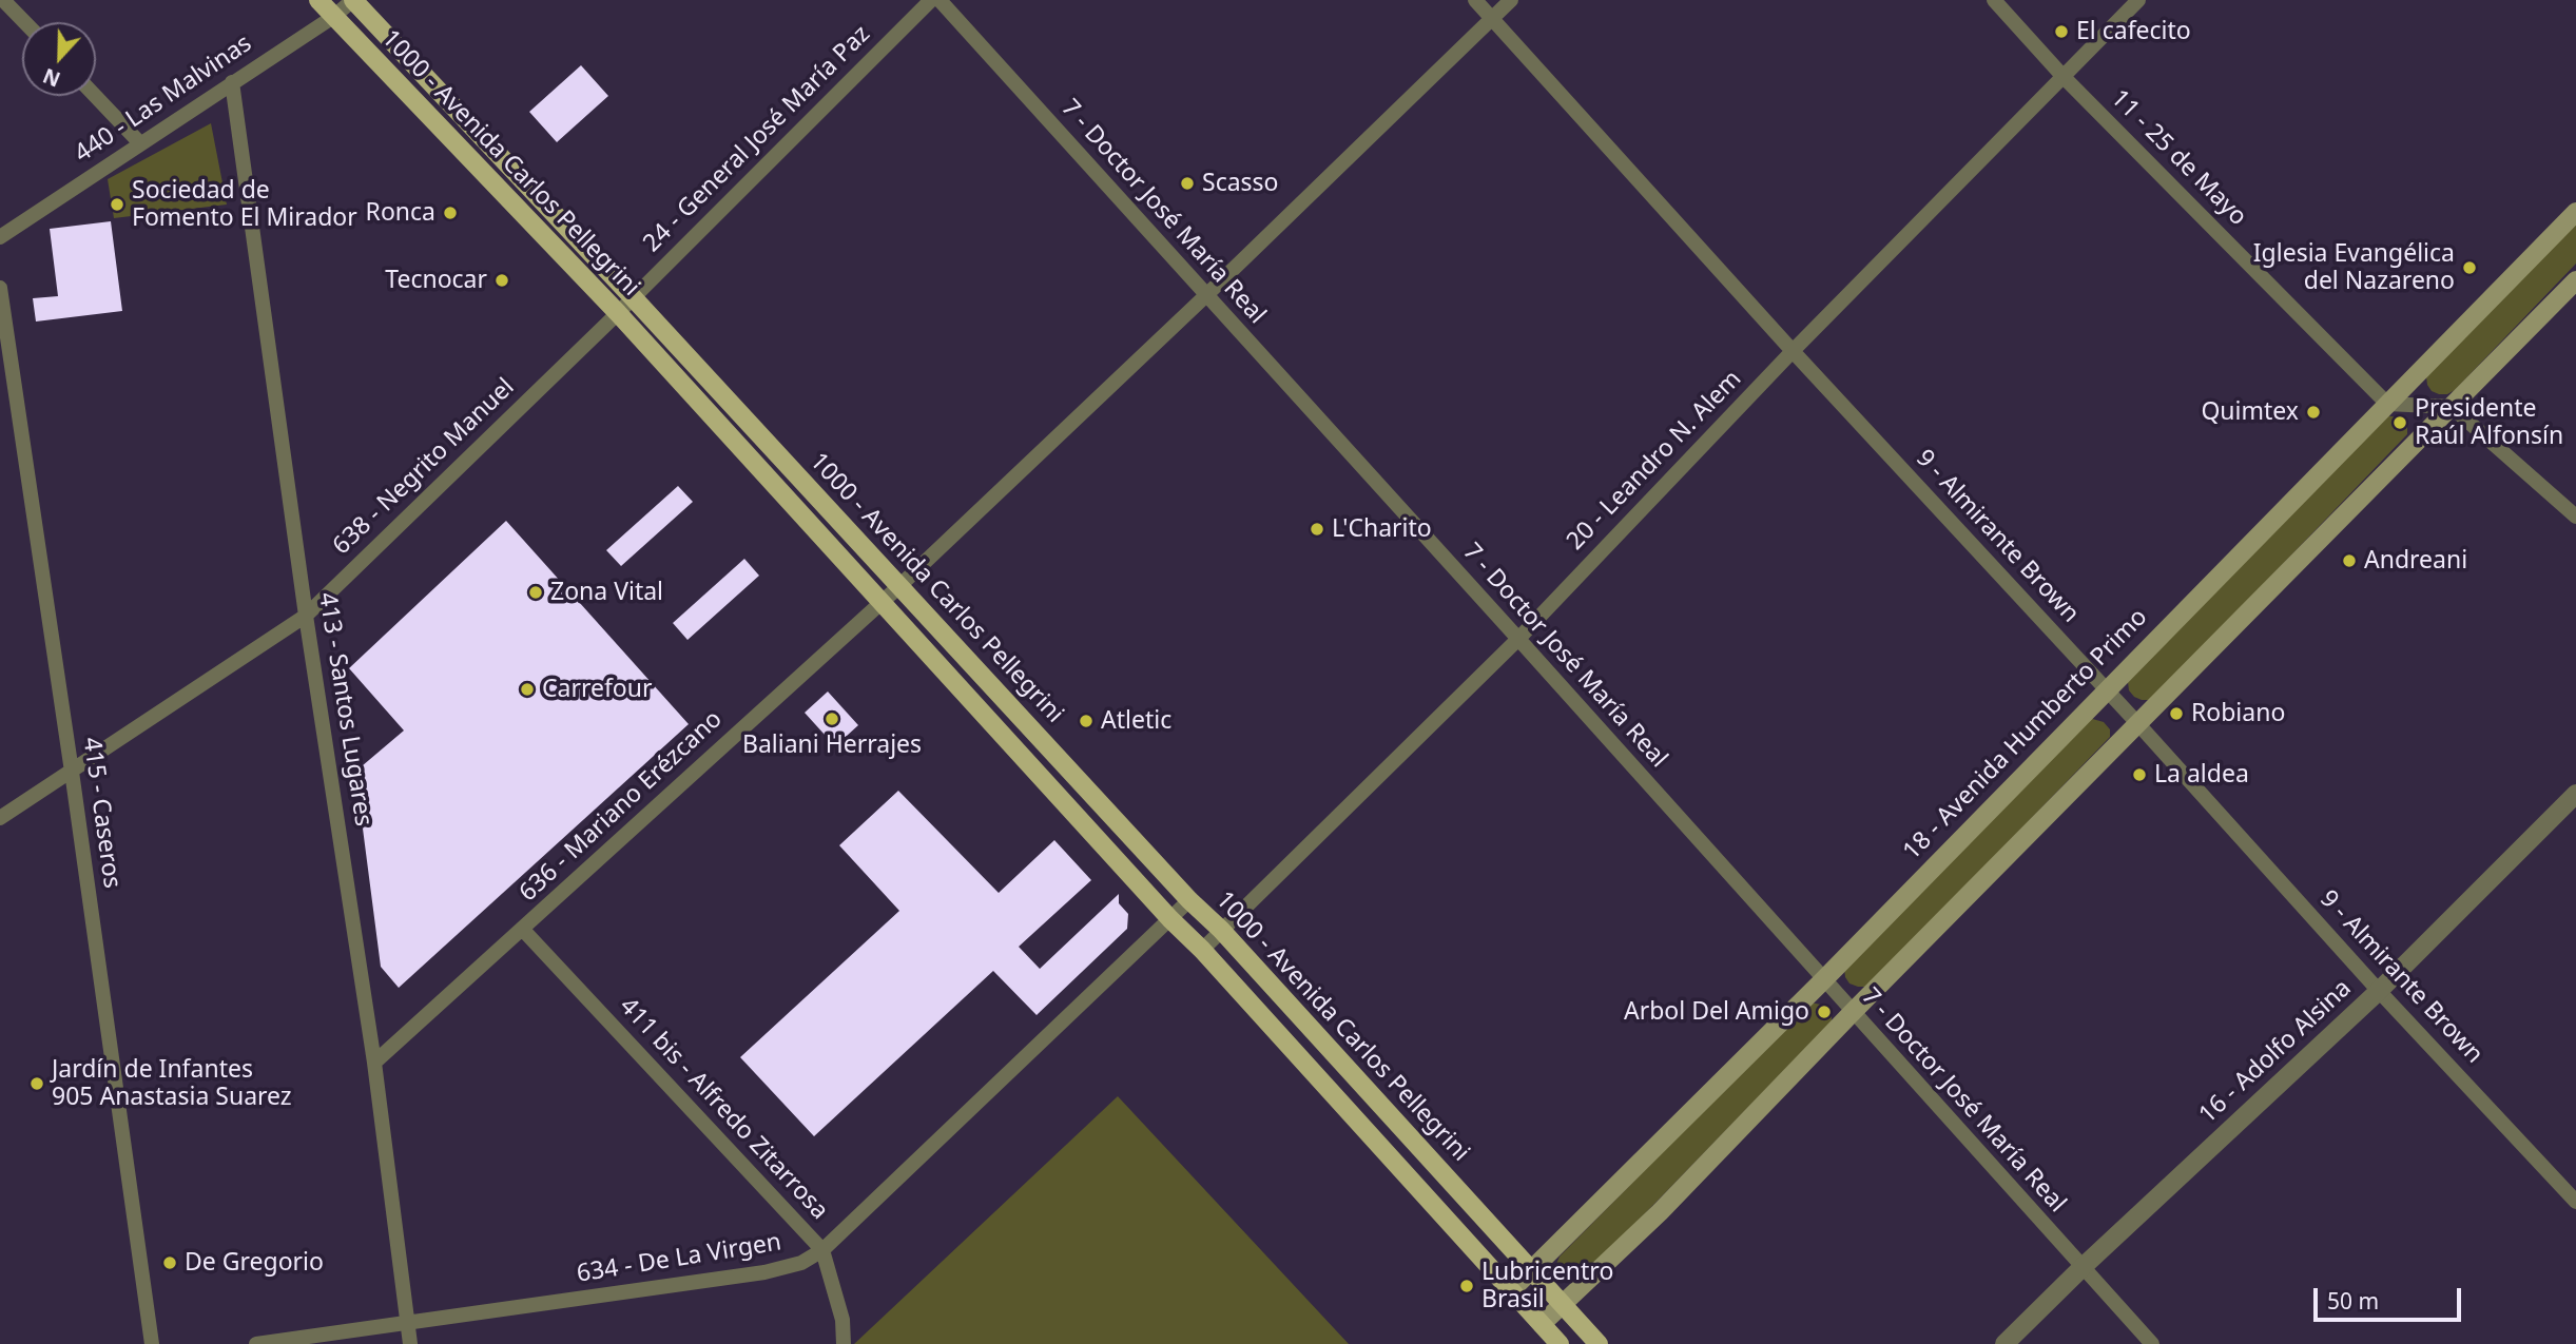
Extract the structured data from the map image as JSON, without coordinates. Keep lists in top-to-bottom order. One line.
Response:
{"streets":{"main road":["1000 - Avenida Carlos Pellegrini","18 - Avenida Humberto Primo"],"street":["440 - Las Malvinas","24 - General José María Paz","11 - 25 de Mayo","7 - Doctor José María Real","20 - Leandro N. Alem","638 - Negrito Manuel","9 - Almirante Brown","413 - Santos Lugares","636 - Mariano Erézcano","415 - Caseros","16 - Adolfo Alsina","411 bis - Alfredo Zitarrosa","634 - De La Virgen"]},"crossings":[["440 - Las Malvinas","1000 - Avenida Carlos Pellegrini"],["440 - Las Malvinas","413 - Santos Lugares"],["24 - General José María Paz","1000 - Avenida Carlos Pellegrini"],["24 - General José María Paz","638 - Negrito Manuel"],["11 - 25 de Mayo","20 - Leandro N. Alem"],["11 - 25 de Mayo","18 - Avenida Humberto Primo"],["1000 - Avenida Carlos Pellegrini","20 - Leandro N. Alem"],["1000 - Avenida Carlos Pellegrini","638 - Negrito Manuel"],["1000 - Avenida Carlos Pellegrini","18 - Avenida Humberto Primo"],["1000 - Avenida Carlos Pellegrini","636 - Mariano Erézcano"],["1000 - Avenida Carlos Pellegrini","634 - De La Virgen"],["7 - Doctor José María Real","20 - Leandro N. Alem"],["7 - Doctor José María Real","18 - Avenida Humberto Primo"],["7 - Doctor José María Real","636 - Mariano Erézcano"],["7 - Doctor José María Real","16 - Adolfo Alsina"],["20 - Leandro N. Alem","9 - Almirante Brown"],["638 - Negrito Manuel","413 - Santos Lugares"],["638 - Negrito Manuel","415 - Caseros"],["9 - Almirante Brown","18 - Avenida Humberto Primo"],["9 - Almirante Brown","636 - Mariano Erézcano"],["9 - Almirante Brown","16 - Adolfo Alsina"],["413 - Santos Lugares","636 - Mariano Erézcano"],["413 - Santos Lugares","634 - De La Virgen"],["636 - Mariano Erézcano","411 bis - Alfredo Zitarrosa"],["411 bis - Alfredo Zitarrosa","634 - De La Virgen"]],"places":["El cafecito","Scasso","Sociedad de Fomento El Mirador","Ronca","Iglesia Evangélica del Nazareno","Tecnocar","Quimtex","Presidente Raúl Alfonsín","L'Charito","Andreani","Zona Vital","Carrefour","Robiano","Baliani Herrajes","Atletic","La aldea","Arbol Del Amigo","Jardín de Infantes 905 Anastasia Suarez","De Gregorio","Lubricentro Brasil"],"scale_bar":"50 m","north":"bottom"}
